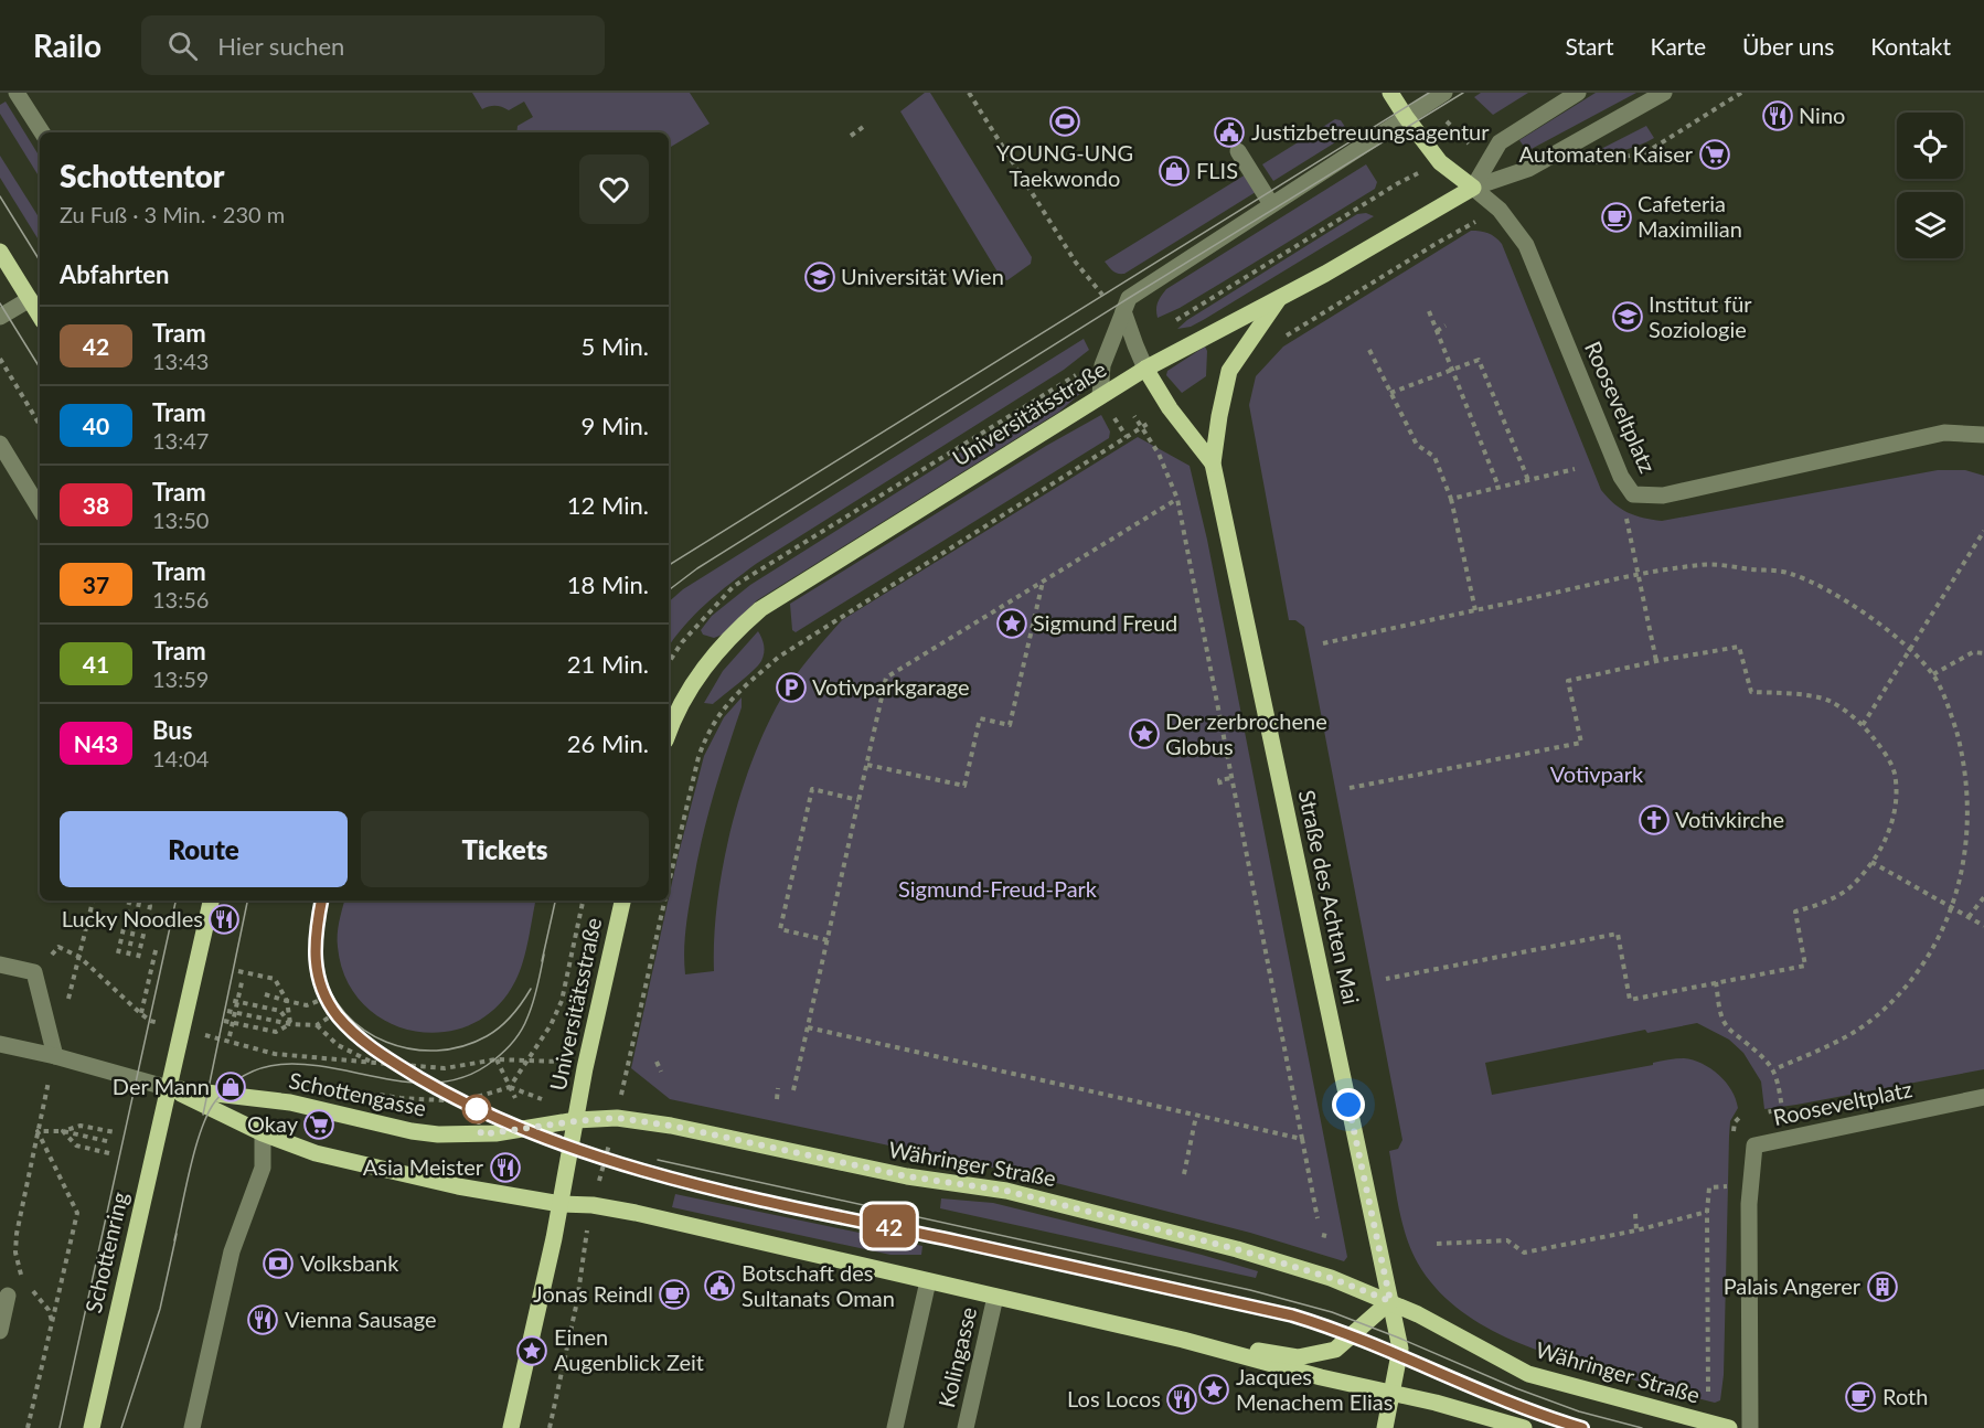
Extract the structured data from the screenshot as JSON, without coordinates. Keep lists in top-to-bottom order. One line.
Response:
{"streets":{"main road":["Rooseveltplatz","Universitätsstraße","Straße des Achten Mai","Schottengasse","Währinger Straße","Schottenring"],"street":["Kolingasse"]},"crossings":[["Rooseveltplatz","Universitätsstraße"],["Universitätsstraße","Straße des Achten Mai"],["Universitätsstraße","Schottengasse"],["Universitätsstraße","Währinger Straße"],["Straße des Achten Mai","Währinger Straße"],["Schottengasse","Währinger Straße"],["Schottengasse","Schottenring"]],"parks":["Votivpark","Sigmund-Freud-Park"],"places":{"restaurant":["Nino","Lucky Noodles","Asia Meister","Vienna Sausage","Los Locos"],"sports":["YOUNG-UNG Taekwondo"],"public building":["Justizbetreuungsagentur","Botschaft des Sultanats Oman"],"supermarket":["Automaten Kaiser","Okay"],"shop":["FLIS","Der Mann"],"cafe":["Cafeteria Maximilian","Jonas Reindl","Roth"],"school or university":["Universität Wien","Institut für Soziologie"],"place":["Sigmund Freud","Der zerbrochene Globus","Einen Augenblick Zeit","Jacques Menachem Elias"],"parking":["Votivparkgarage"],"church":["Votivkirche"],"bank":["Volksbank"],"building":["Palais Angerer"]},"lines":["tram line 42"],"page":{"header":"Railo","search":"Hier suchen","nav":["Start","Karte","Über uns","Kontakt"],"on_map":"42","heading":[["Schottentor","Zu Fuß · 3 Min. · 230 m"],"Abfahrten"],"list":[{"mark":"42","name":"Tram","note":"13:43","value":"5 Min."},{"mark":"40","name":"Tram","note":"13:47","value":"9 Min."},{"mark":"38","name":"Tram","note":"13:50","value":"12 Min."},{"mark":"37","name":"Tram","note":"13:56","value":"18 Min."},{"mark":"41","name":"Tram","note":"13:59","value":"21 Min."},{"mark":"N43","name":"Bus","note":"14:04","value":"26 Min."}],"buttons":["Route","Tickets"]}}
